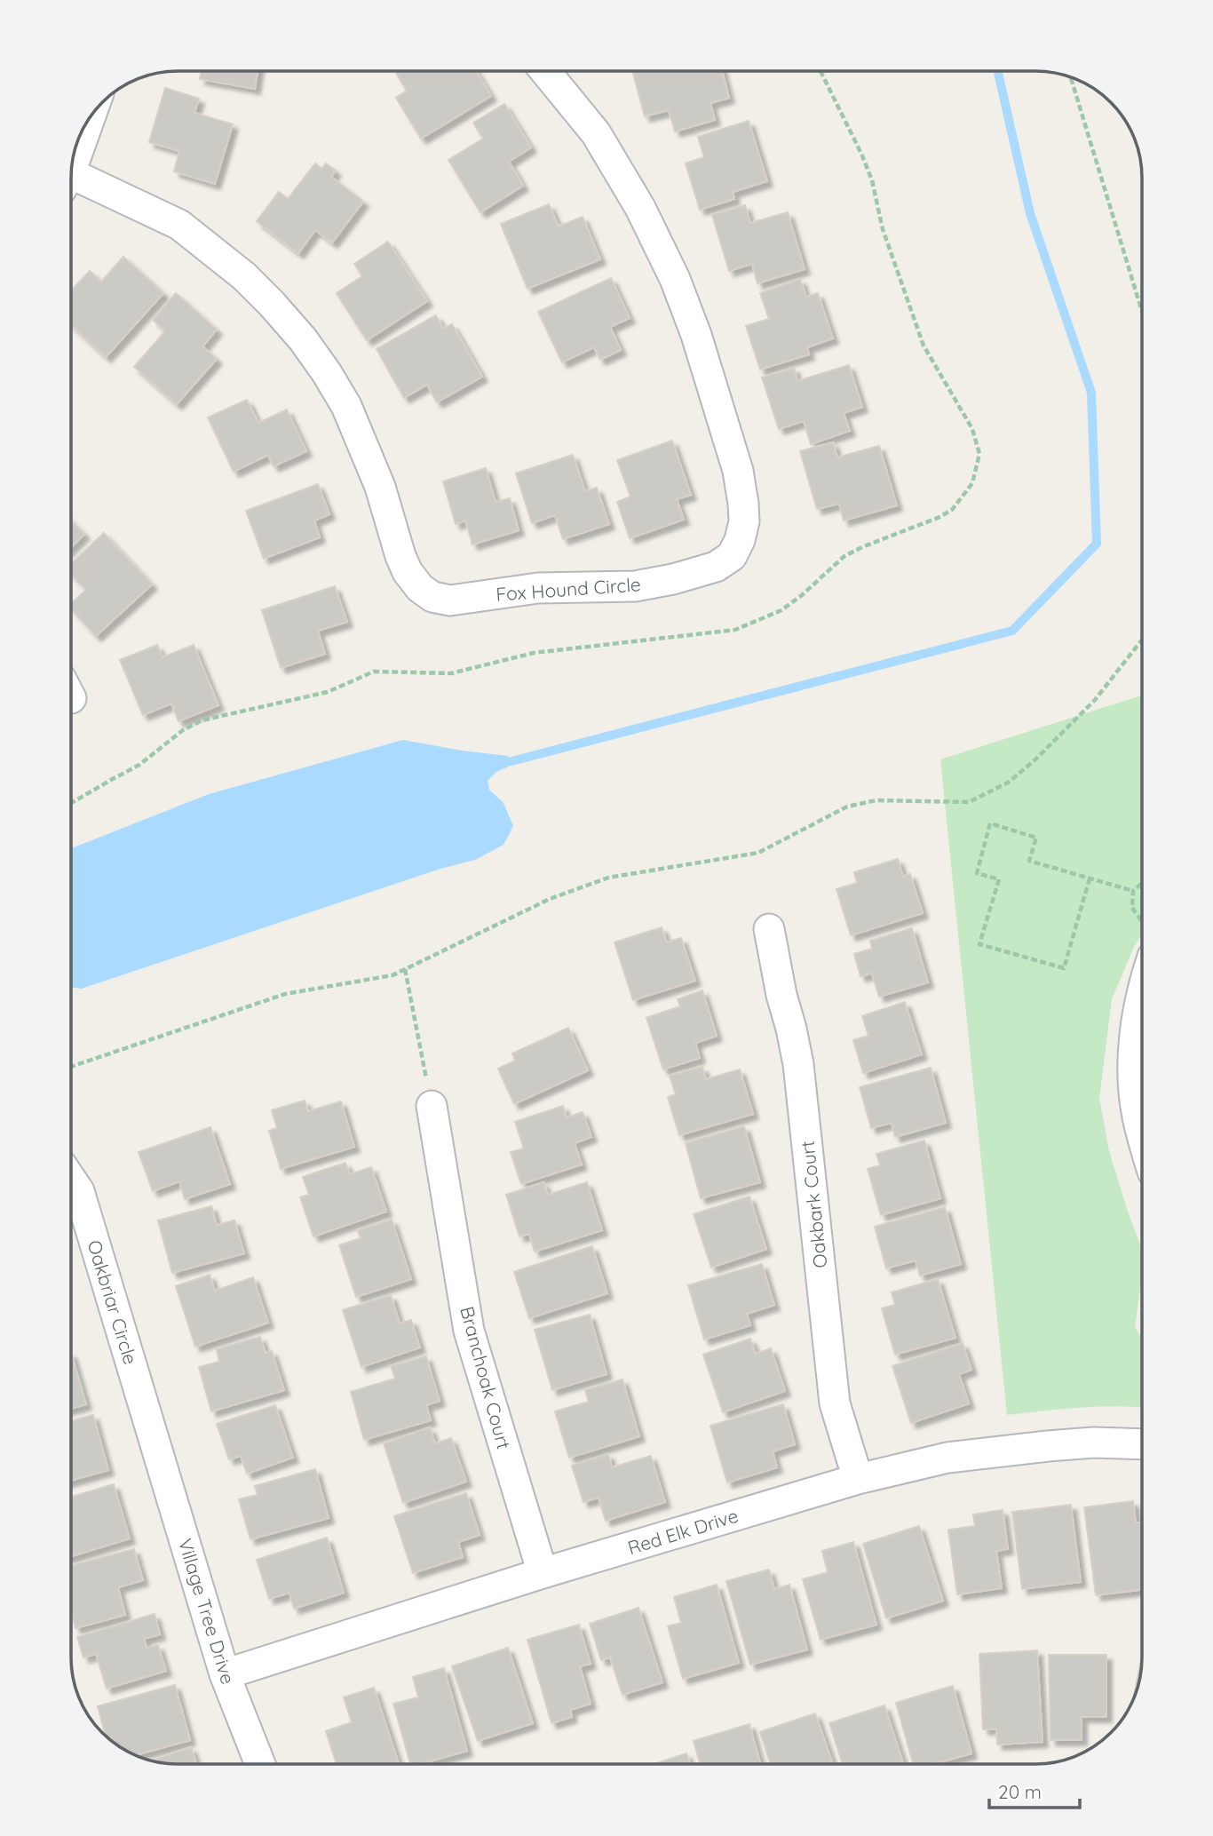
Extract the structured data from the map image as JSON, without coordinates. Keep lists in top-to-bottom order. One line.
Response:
{"streets":{"street":["Fox Hound Circle","Oakbark Court","Oakbriar Circle","Branchoak Court","Red Elk Drive","Village Tree Drive"]},"crossings":[["Oakbark Court","Red Elk Drive"],["Oakbriar Circle","Village Tree Drive"],["Branchoak Court","Red Elk Drive"],["Red Elk Drive","Village Tree Drive"]],"scale_bar":"20 m"}
